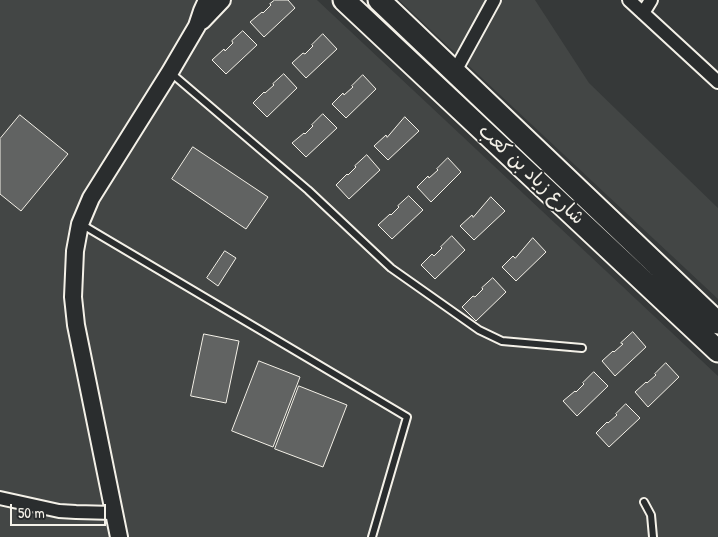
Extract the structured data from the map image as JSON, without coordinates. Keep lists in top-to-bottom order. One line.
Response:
{"streets":{"highway":["شارع زياد بن كعب"]},"scale_bar":"50 m"}
